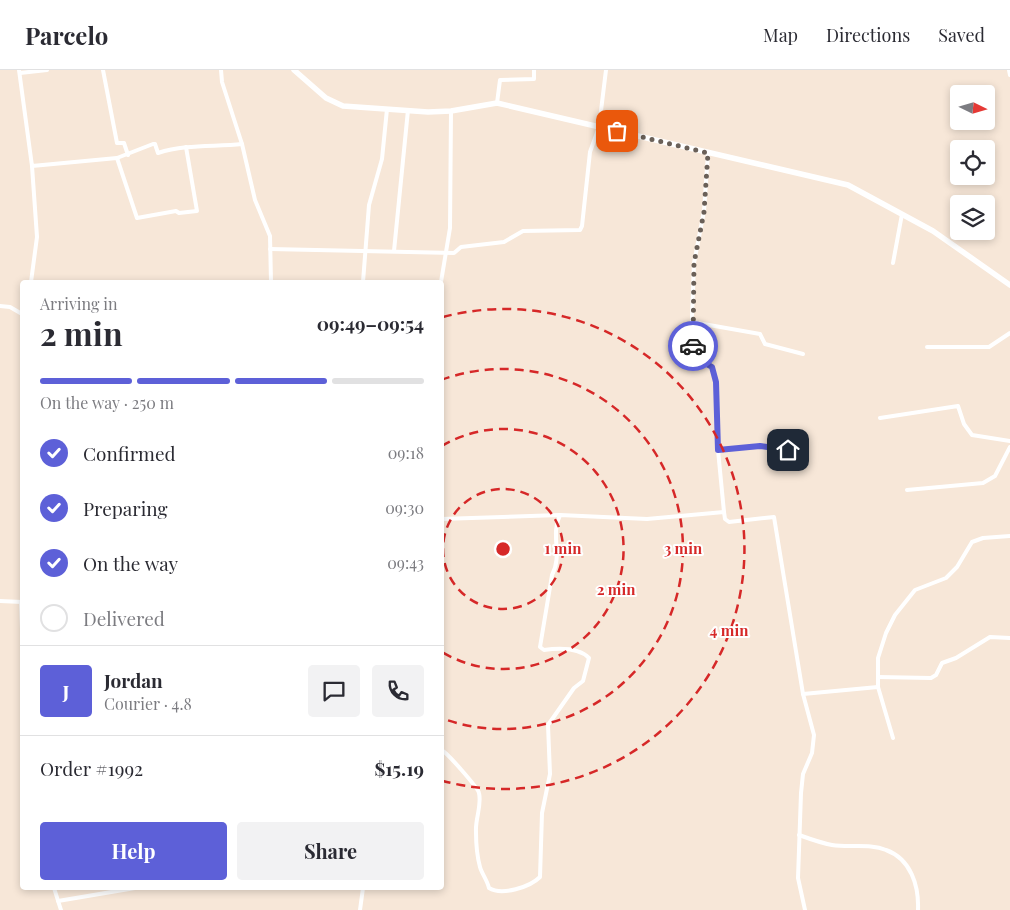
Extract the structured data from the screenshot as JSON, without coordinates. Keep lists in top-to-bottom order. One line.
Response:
{"north":"right","page":{"header":"Parcelo","nav":["Map","Directions","Saved"],"heading":["2 min","Arriving in","09:49–09:54"],"panel":["Jordan","Courier · 4.8","Order #1992","$15.19"],"bar":"On the way · 250 m","list":[["Confirmed","09:18"],["Preparing","09:30"],["On the way","09:43"],"Delivered"],"round":"J","buttons":["Help","Share"]},"rings":["1 min","3 min","2 min","4 min"]}
